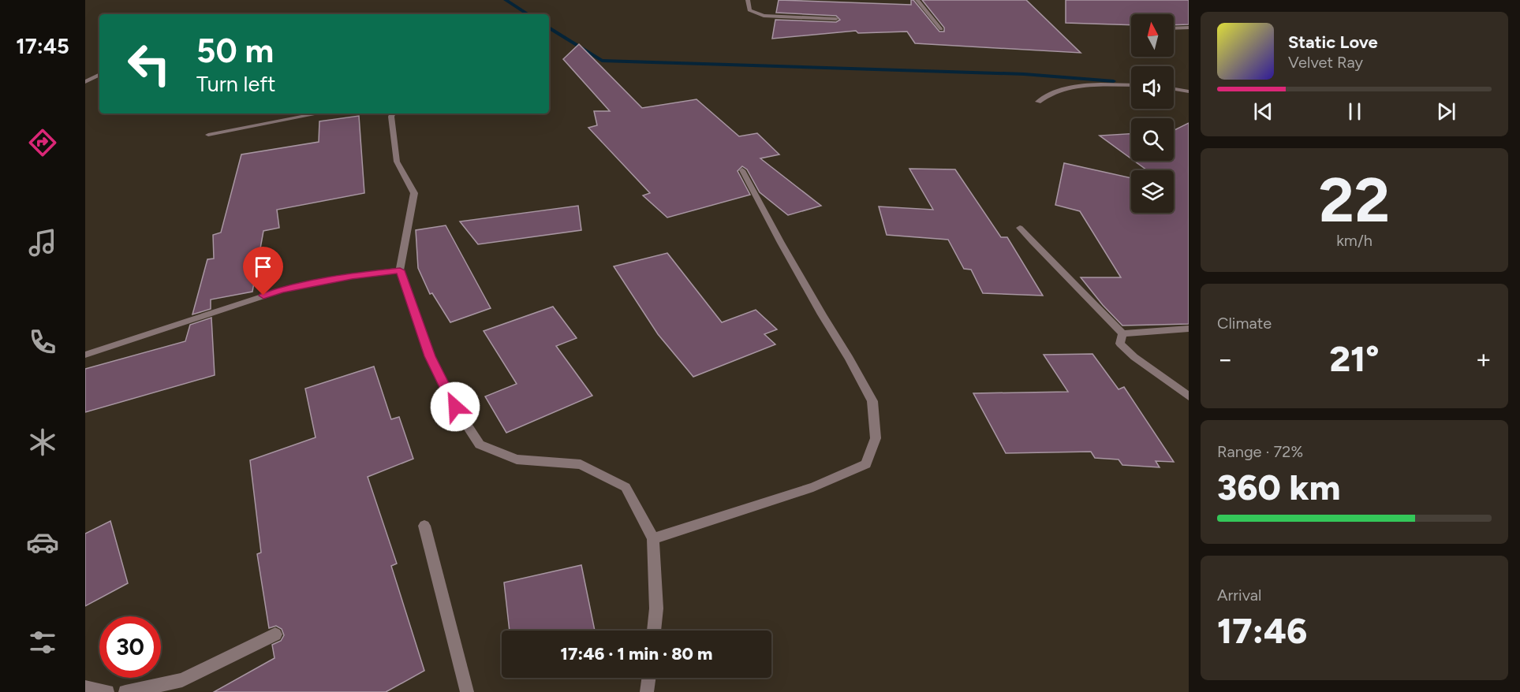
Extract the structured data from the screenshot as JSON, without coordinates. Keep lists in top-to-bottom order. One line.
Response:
{"north":"top","page":{"tabs":"17:45","turn":["50 m","Turn left"],"song":["Static Love","Velvet Ray"],"tile":[["22","km/h"],"Climate",["Range · 72%","360 km"],["Arrival","17:46"]],"heat":["−","21°","+"],"limit":"30","trip":"17:46 · 1 min · 80 m"}}
